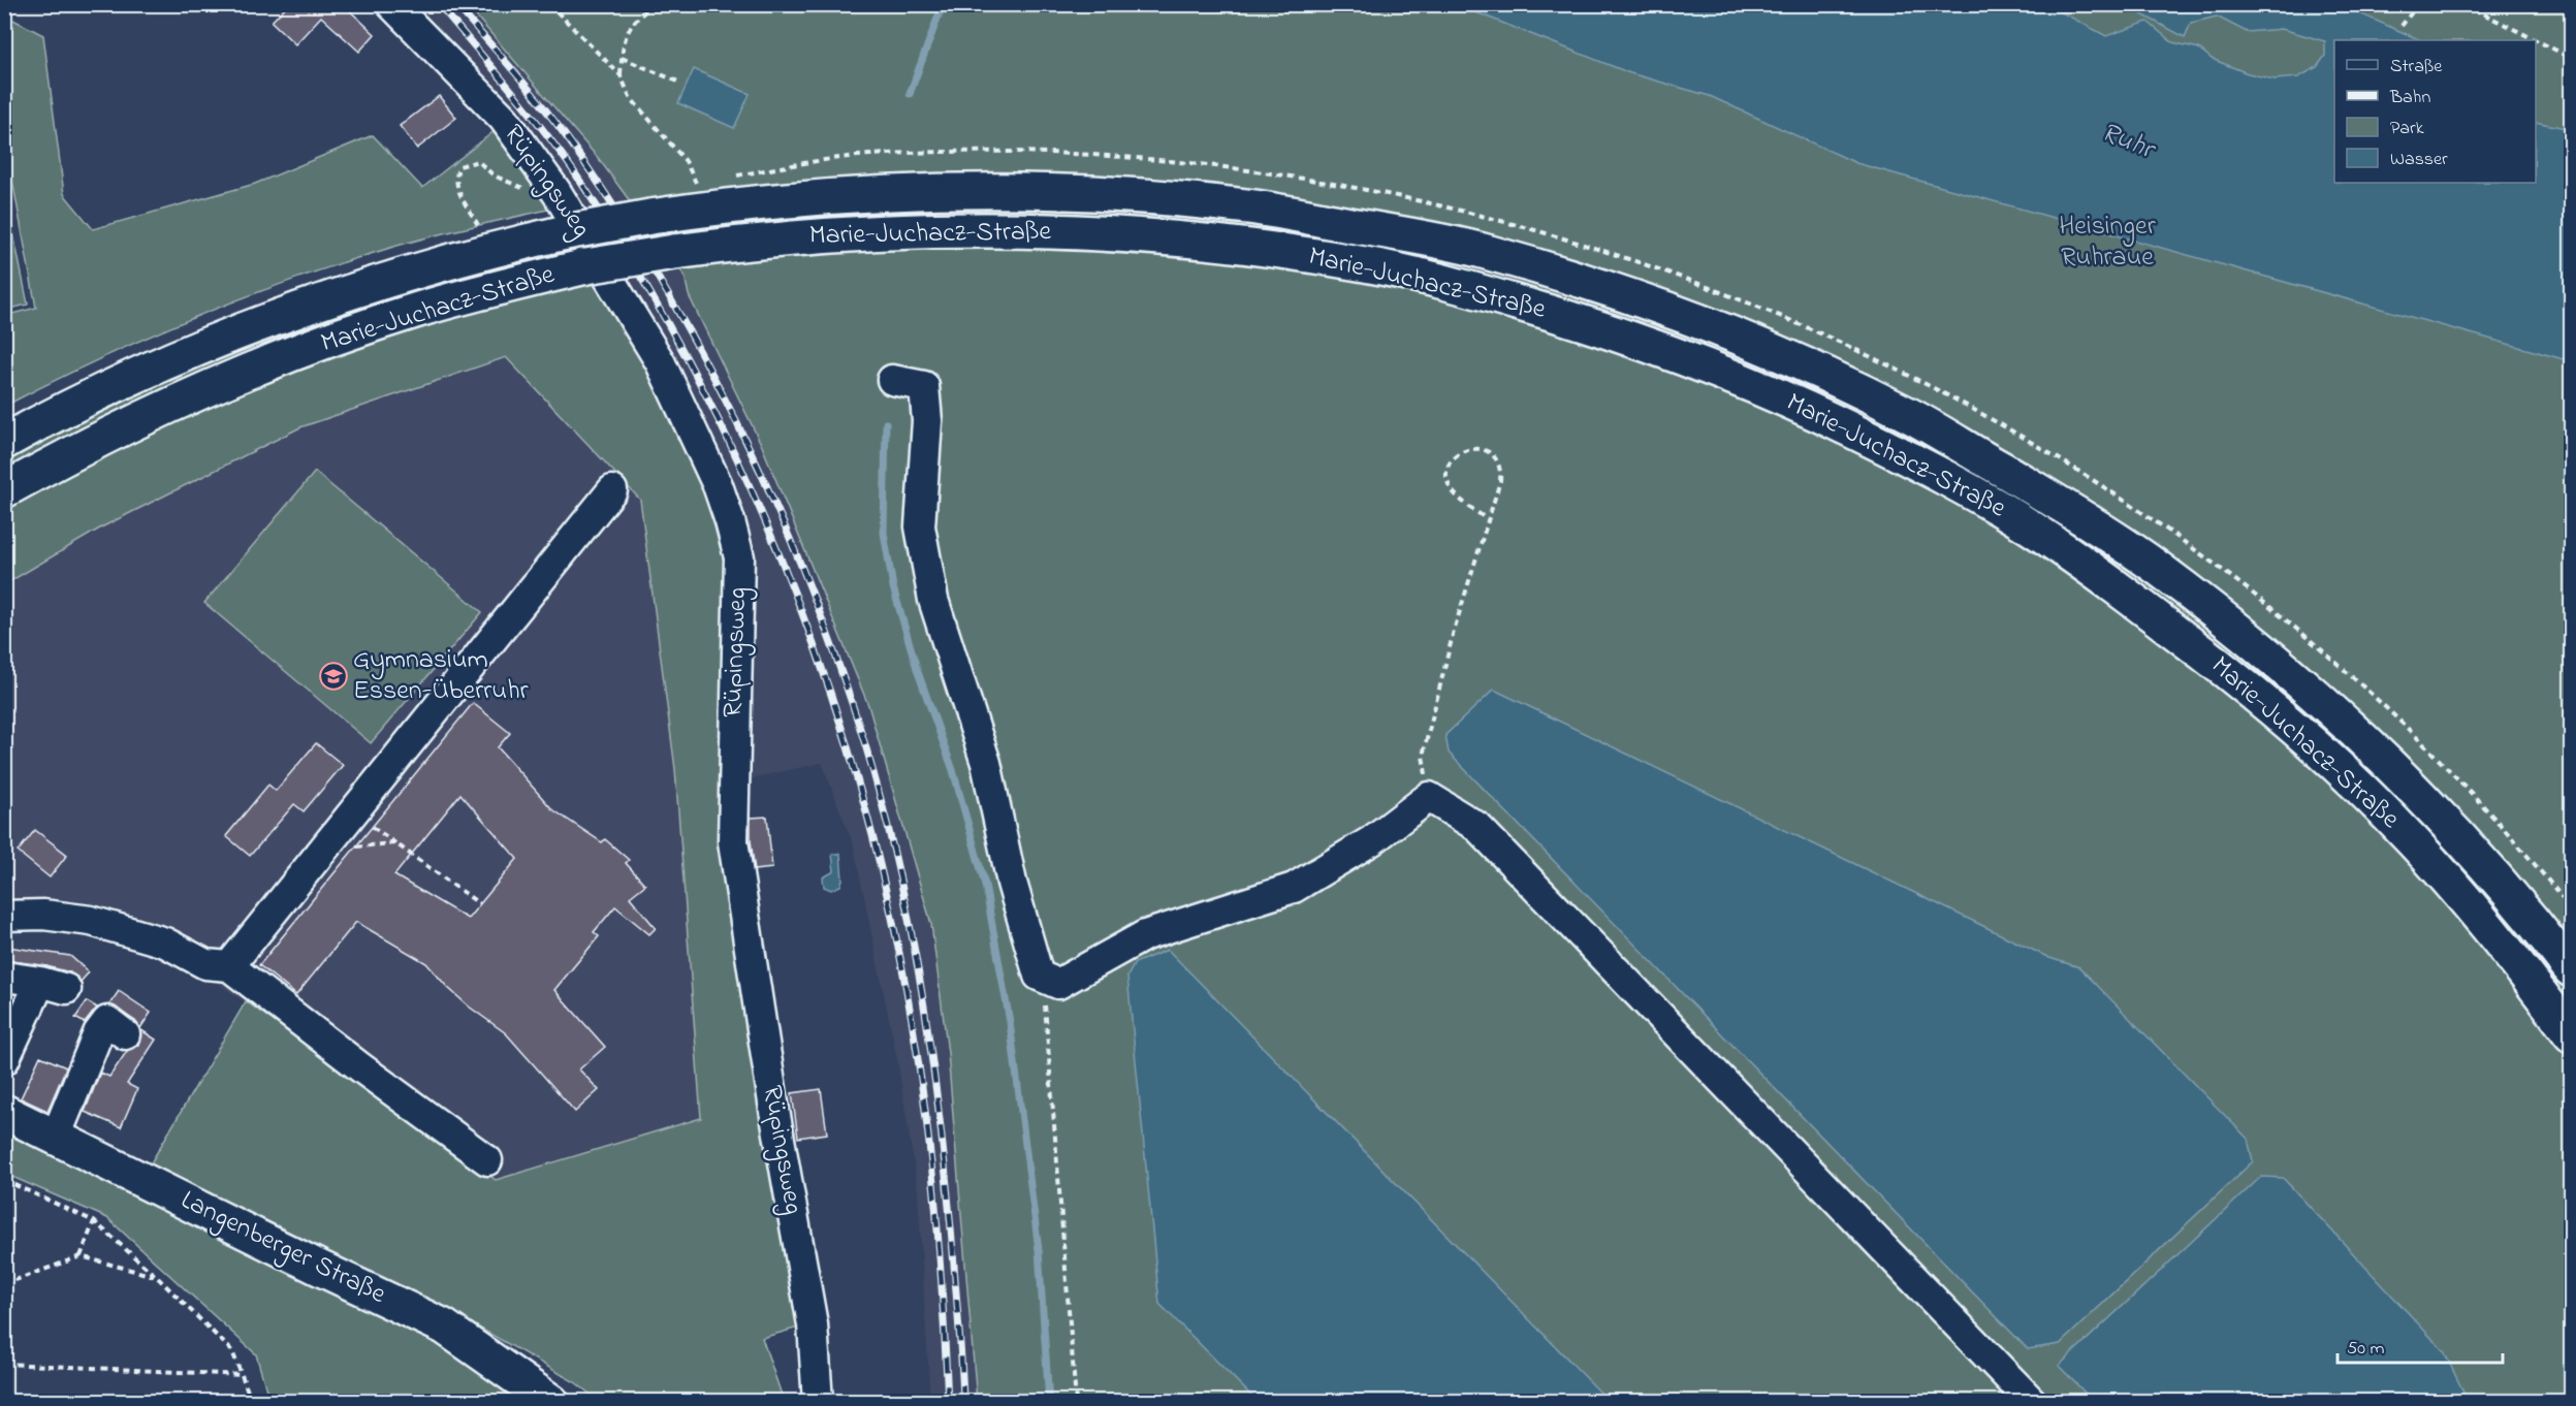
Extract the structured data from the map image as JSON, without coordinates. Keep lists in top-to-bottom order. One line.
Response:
{"streets":{"main road":["Marie-Juchacz-Straße","Langenberger Straße"],"street":["Rüpingsweg"]},"water":["Ruhr"],"parks":["Heisinger Ruhraue"],"places":{"school or university":["Gymnasium Essen-Überruhr"]},"legend":["Straße","Bahn","Park","Wasser"],"scale_bar":"50 m"}
